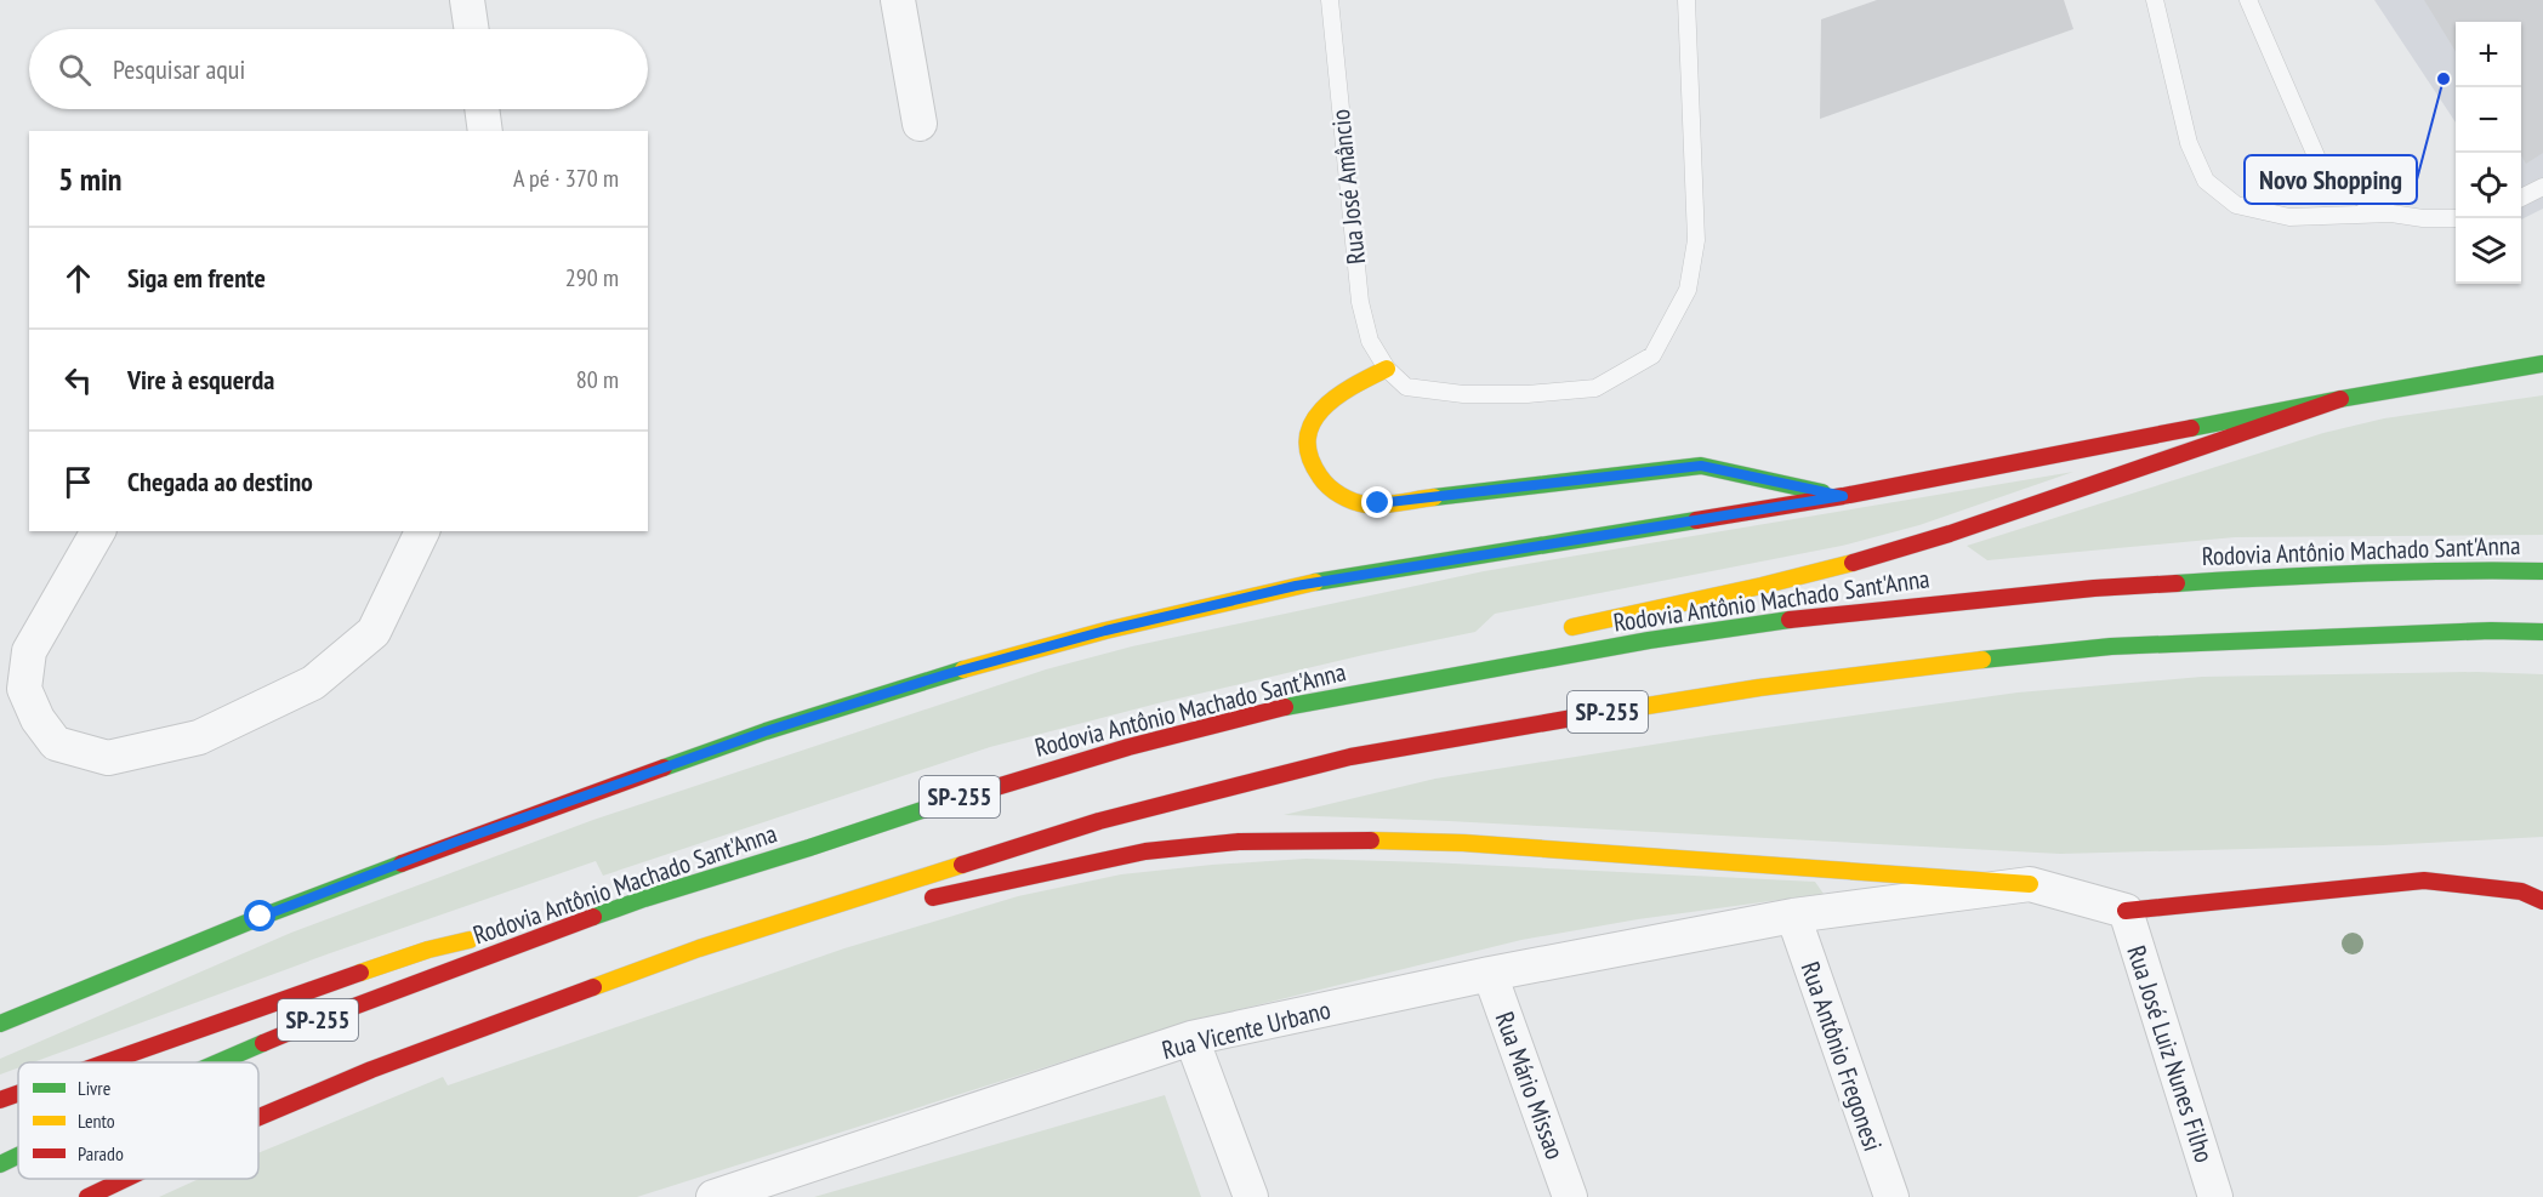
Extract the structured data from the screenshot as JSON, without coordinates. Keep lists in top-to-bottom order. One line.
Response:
{"streets":{"main road":["Rodovia Antônio Machado Sant'Anna","SP-255"],"street":["Rua Vicente Urbano","Rua José Luiz Nunes Filho","Rua Antônio Fregonesi","Rua Mário Missao"],"lane":["Rua José Amâncio"]},"crossings":[["Rua Vicente Urbano","Rua Antônio Fregonesi"],["Rua Vicente Urbano","Rua Mário Missao"]],"places":["Novo Shopping"],"legend":["Livre","Lento","Parado"],"page":{"map_buttons":["+","−"],"search":"Pesquisar aqui","heading":["5 min","A pé · 370 m"],"list":[["Siga em frente","290 m"],["Vire à esquerda","80 m"],"Chegada ao destino"]}}
